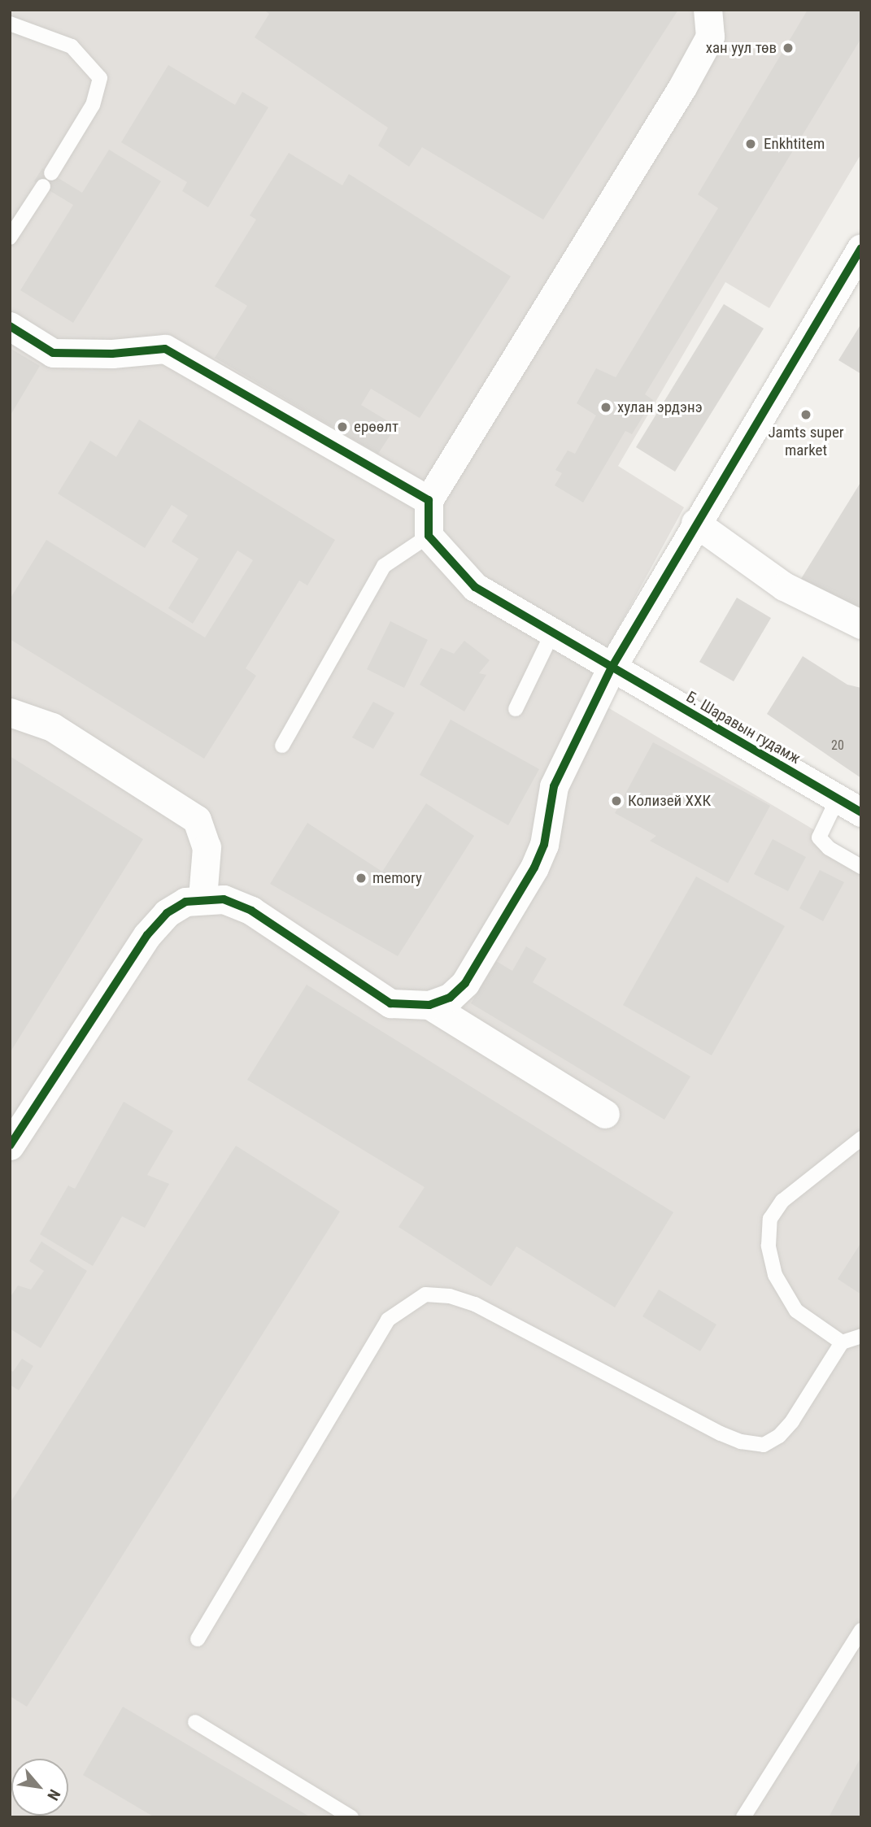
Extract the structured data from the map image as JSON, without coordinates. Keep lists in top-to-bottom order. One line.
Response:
{"streets":{"street":["Б. Шаравын гудамж"]},"places":["хан уул төв","Enkhtitem","хулан эрдэнэ","Jamts super market","ерөөлт","Колизей ХХК","memory"],"house_numbers":["20"],"north":"bottom right"}
